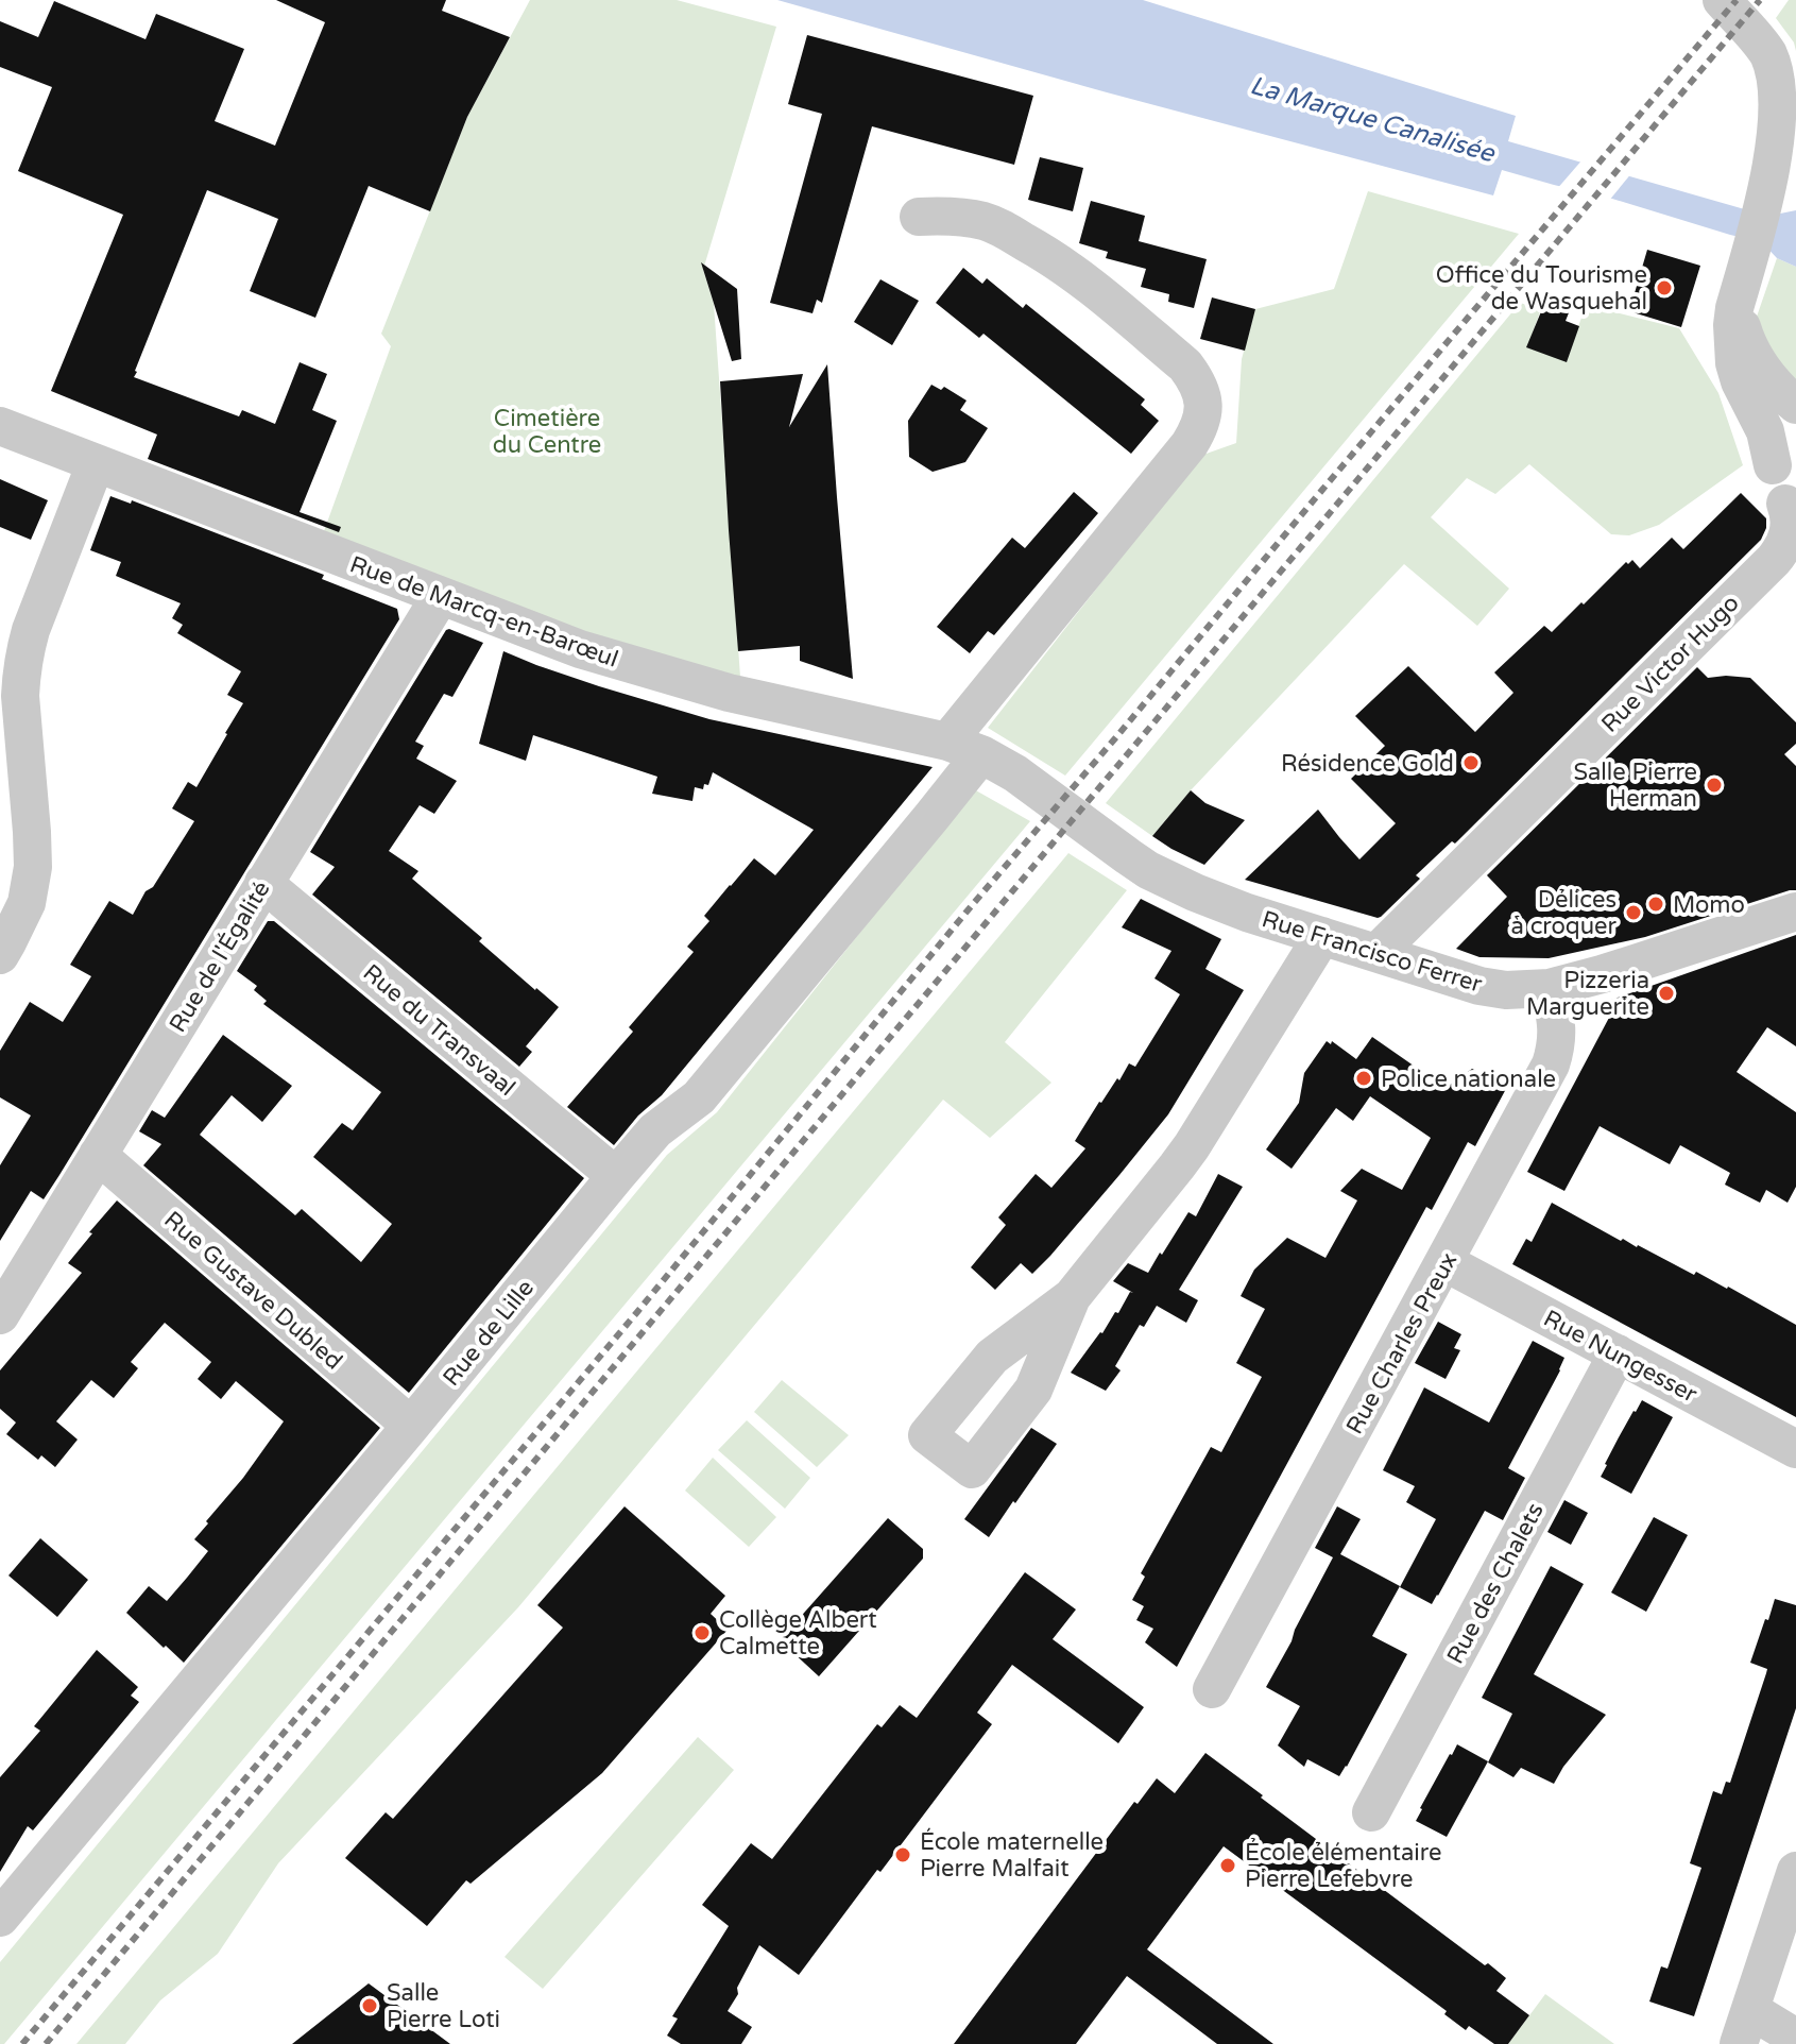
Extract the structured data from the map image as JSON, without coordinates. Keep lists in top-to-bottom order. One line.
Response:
{"streets":{"street":["Rue de Marcq-en-Barœul","Rue Victor Hugo","Rue Francisco Ferrer","Rue de l'Égalité","Rue du Transvaal","Rue Gustave Dubled","Rue de Lille","Rue Charles Preux","Rue Nungesser","Rue des Chalets"]},"crossings":[["Rue de Marcq-en-Barœul","Rue Francisco Ferrer"],["Rue de Marcq-en-Barœul","Rue de l'Égalité"],["Rue de Marcq-en-Barœul","Rue de Lille"],["Rue Victor Hugo","Rue Francisco Ferrer"],["Rue Francisco Ferrer","Rue de Lille"],["Rue Francisco Ferrer","Rue Charles Preux"],["Rue de l'Égalité","Rue du Transvaal"],["Rue de l'Égalité","Rue Gustave Dubled"],["Rue du Transvaal","Rue de Lille"],["Rue Gustave Dubled","Rue de Lille"],["Rue Charles Preux","Rue Nungesser"],["Rue Nungesser","Rue des Chalets"]],"water":["La Marque Canalisée"],"parks":["Cimetière du Centre"],"places":["Office du Tourisme de Wasquehal","Résidence Gold","Salle Pierre Herman","Momo","Délices à croquer","Pizzeria Marguerite","Police nationale","Collège Albert Calmette","École maternelle Pierre Malfait","École élémentaire Pierre Lefebvre","Salle Pierre Loti"]}
